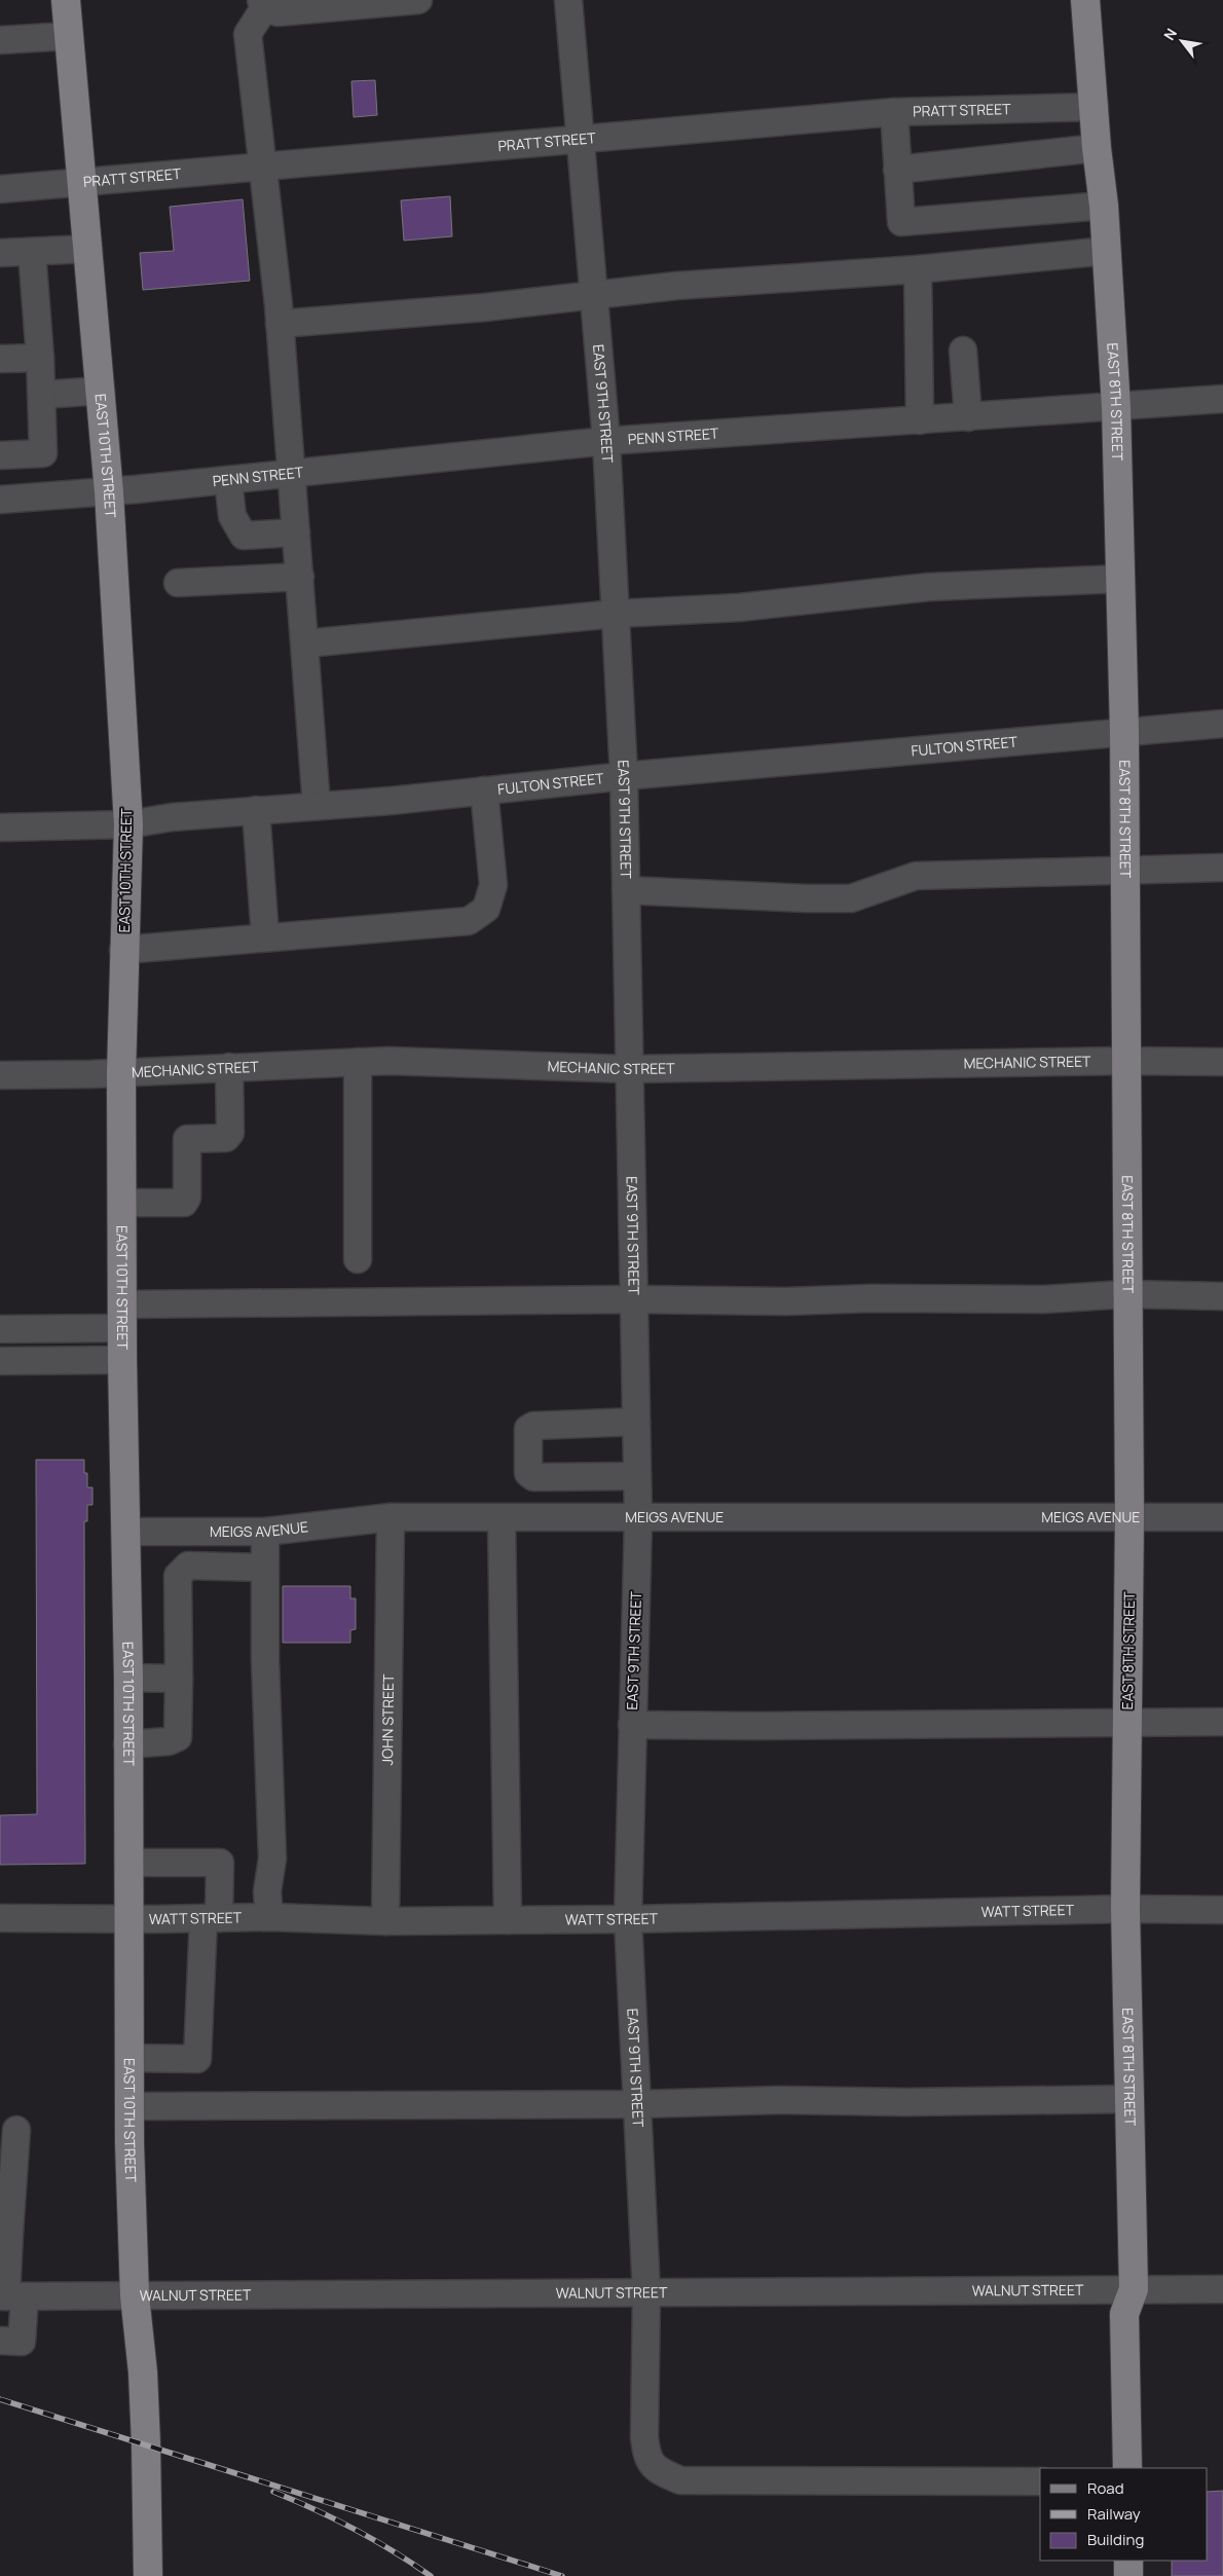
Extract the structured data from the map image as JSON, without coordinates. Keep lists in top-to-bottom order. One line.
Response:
{"streets":{"main road":["EAST 8TH STREET","EAST 10TH STREET"],"street":["PRATT STREET","EAST 9TH STREET","PENN STREET","FULTON STREET","MECHANIC STREET","MEIGS AVENUE","JOHN STREET","WATT STREET","WALNUT STREET"]},"crossings":[["PRATT STREET","EAST 9TH STREET"],["PRATT STREET","EAST 8TH STREET"],["PRATT STREET","EAST 10TH STREET"],["EAST 9TH STREET","PENN STREET"],["EAST 9TH STREET","FULTON STREET"],["EAST 9TH STREET","MECHANIC STREET"],["EAST 9TH STREET","MEIGS AVENUE"],["EAST 9TH STREET","WATT STREET"],["EAST 9TH STREET","WALNUT STREET"],["EAST 8TH STREET","PENN STREET"],["EAST 8TH STREET","FULTON STREET"],["EAST 8TH STREET","MECHANIC STREET"],["EAST 8TH STREET","MEIGS AVENUE"],["EAST 8TH STREET","WATT STREET"],["EAST 8TH STREET","WALNUT STREET"],["PENN STREET","EAST 10TH STREET"],["EAST 10TH STREET","FULTON STREET"],["EAST 10TH STREET","MECHANIC STREET"],["EAST 10TH STREET","MEIGS AVENUE"],["EAST 10TH STREET","WATT STREET"],["EAST 10TH STREET","WALNUT STREET"],["MEIGS AVENUE","JOHN STREET"],["JOHN STREET","WATT STREET"]],"legend":["Road","Railway","Building"],"north":"top left"}
